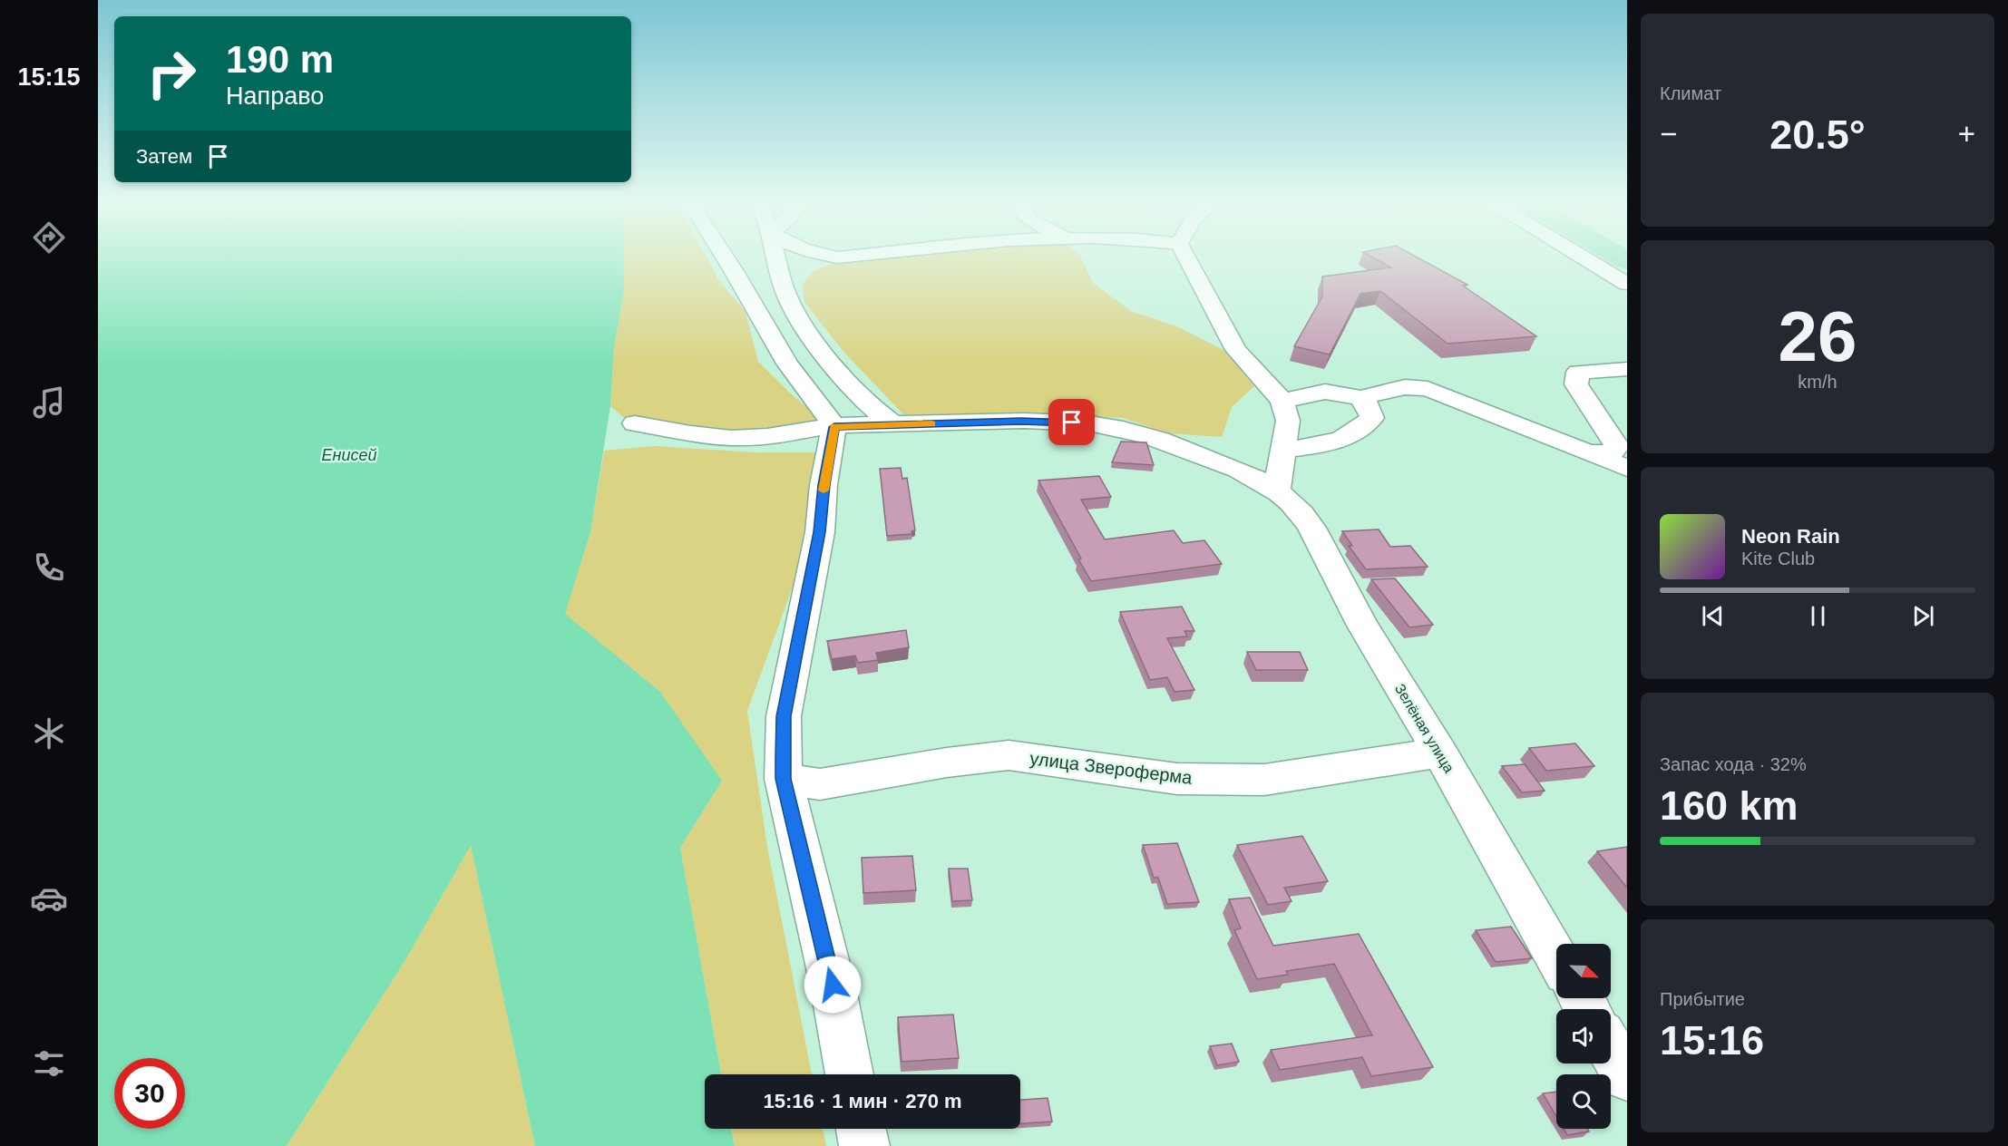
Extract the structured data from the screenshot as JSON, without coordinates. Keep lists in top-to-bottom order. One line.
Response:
{"streets":{"street":["Зелёная улица","улица Звероферма"]},"crossings":[["Зелёная улица","улица Звероферма"]],"water":["Енисей"],"north":"bottom right","page":{"tabs":"15:15","tile":["Климат",["26","km/h"],["Запас хода · 32%","160 km"],["Прибытие","15:16"]],"turn":["190 m","Направо"],"heat":["−","20.5°","+"],"then":"Затем","song":["Neon Rain","Kite Club"],"limit":"30","trip":"15:16 · 1 мин · 270 m"}}
